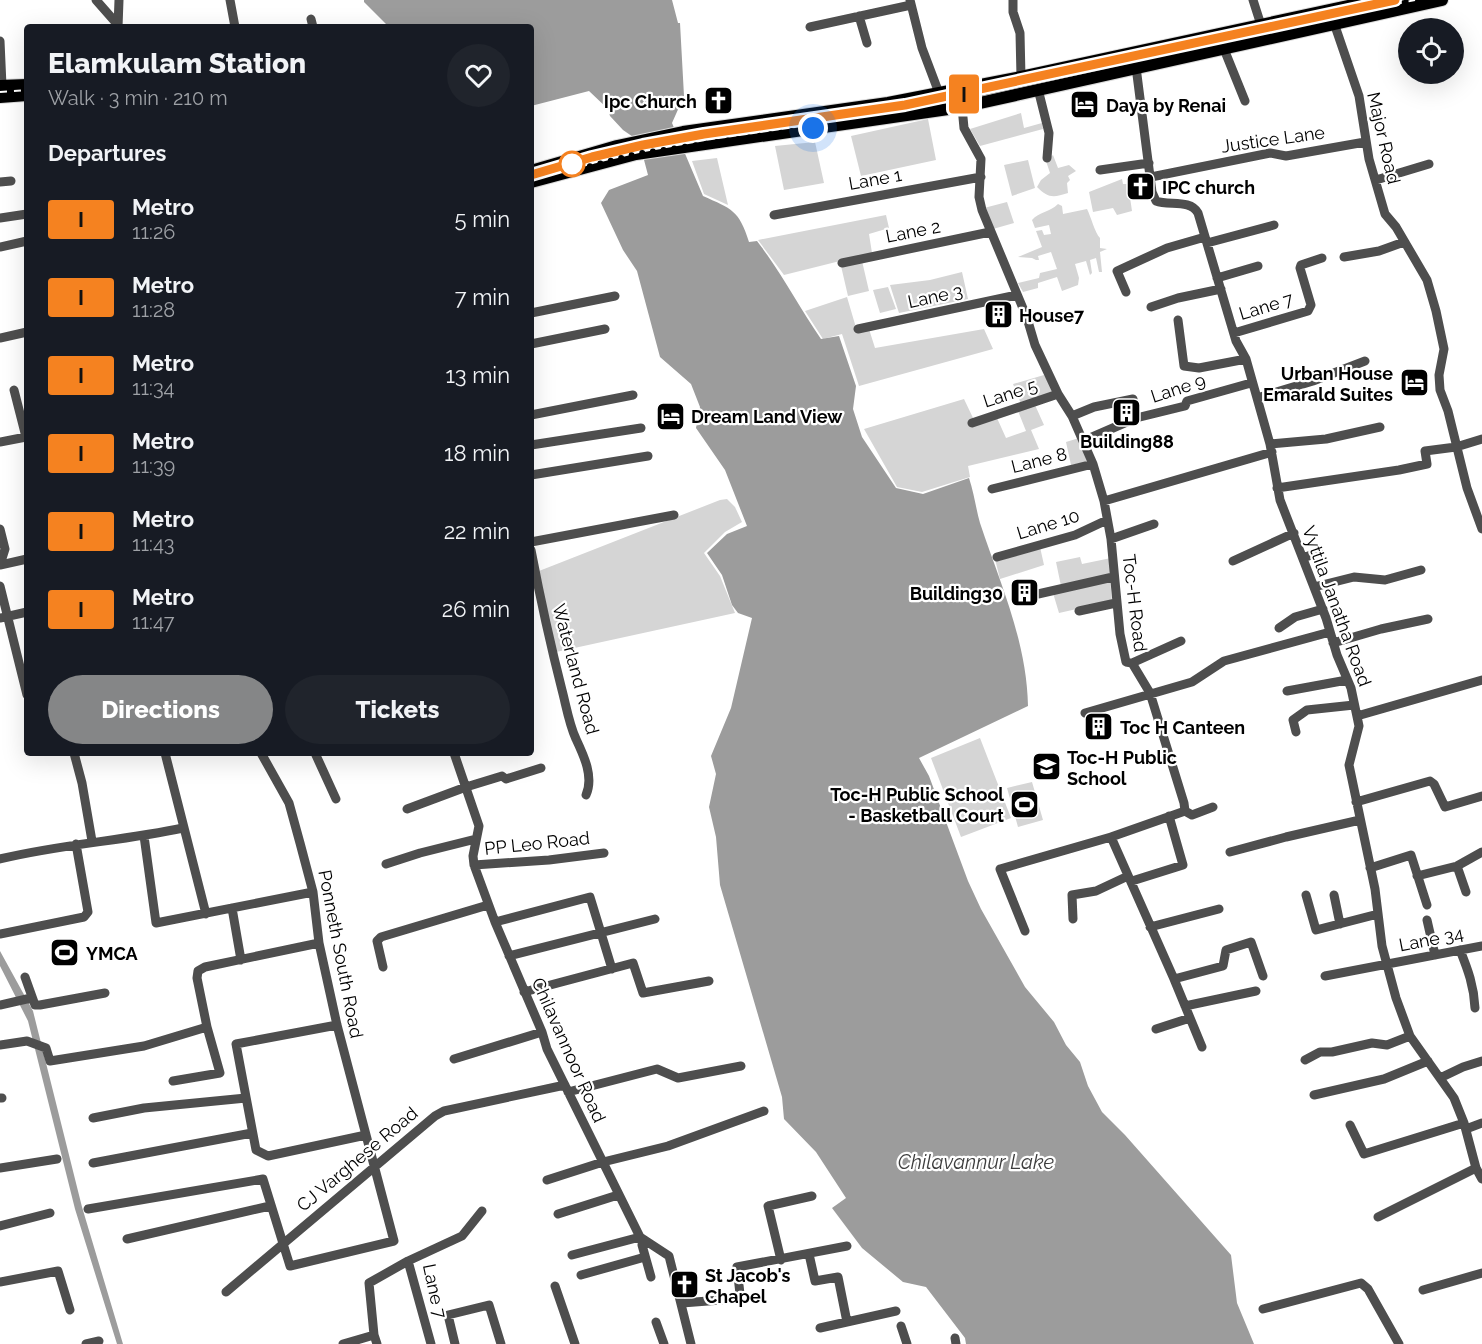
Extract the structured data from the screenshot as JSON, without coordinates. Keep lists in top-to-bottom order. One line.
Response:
{"streets":{"street":["Major Road","Justice Lane","Lane 1","Lane 2","Lane 3","Lane 7","Lane 9","Lane 5","Lane 8","Lane 10","Toc-H Road","Vyttila Janatha Road","Waterland Road","PP Leo Road","Lane 34","Ponneth South Road","Chilavannoor Road","CJ Varghese Road"]},"crossings":[["Major Road","Justice Lane"],["Justice Lane","Vyttila Janatha Road"],["Lane 1","Toc-H Road"],["Lane 2","Toc-H Road"],["Lane 3","Toc-H Road"],["Lane 7","Vyttila Janatha Road"],["Lane 9","Toc-H Road"],["Lane 9","Vyttila Janatha Road"],["Lane 5","Toc-H Road"],["Lane 8","Toc-H Road"],["Lane 10","Toc-H Road"],["Vyttila Janatha Road","Lane 34"],["PP Leo Road","Chilavannoor Road"],["Ponneth South Road","CJ Varghese Road"],["Chilavannoor Road","CJ Varghese Road"]],"water":["Chilavannur Lake"],"places":{"church":["Ipc Church","IPC church","St Jacob's Chapel"],"hotel":["Daya by Renai","Urban House Emarald Suites","Dream Land View"],"building":["House7","Building88","Building30","Toc H Canteen"],"school or university":["Toc-H Public School"],"sports":["Toc-H Public School - Basketball Court","YMCA"]},"lines":["metro line I"],"page":{"on_map":"I","heading":[["Elamkulam Station","Walk · 3 min · 210 m"],"Departures"],"list":[{"mark":"I","name":"Metro","note":"11:26","value":"5 min"},{"mark":"I","name":"Metro","note":"11:28","value":"7 min"},{"mark":"I","name":"Metro","note":"11:34","value":"13 min"},{"mark":"I","name":"Metro","note":"11:39","value":"18 min"},{"mark":"I","name":"Metro","note":"11:43","value":"22 min"},{"mark":"I","name":"Metro","note":"11:47","value":"26 min"}],"buttons":["Directions","Tickets"]}}
